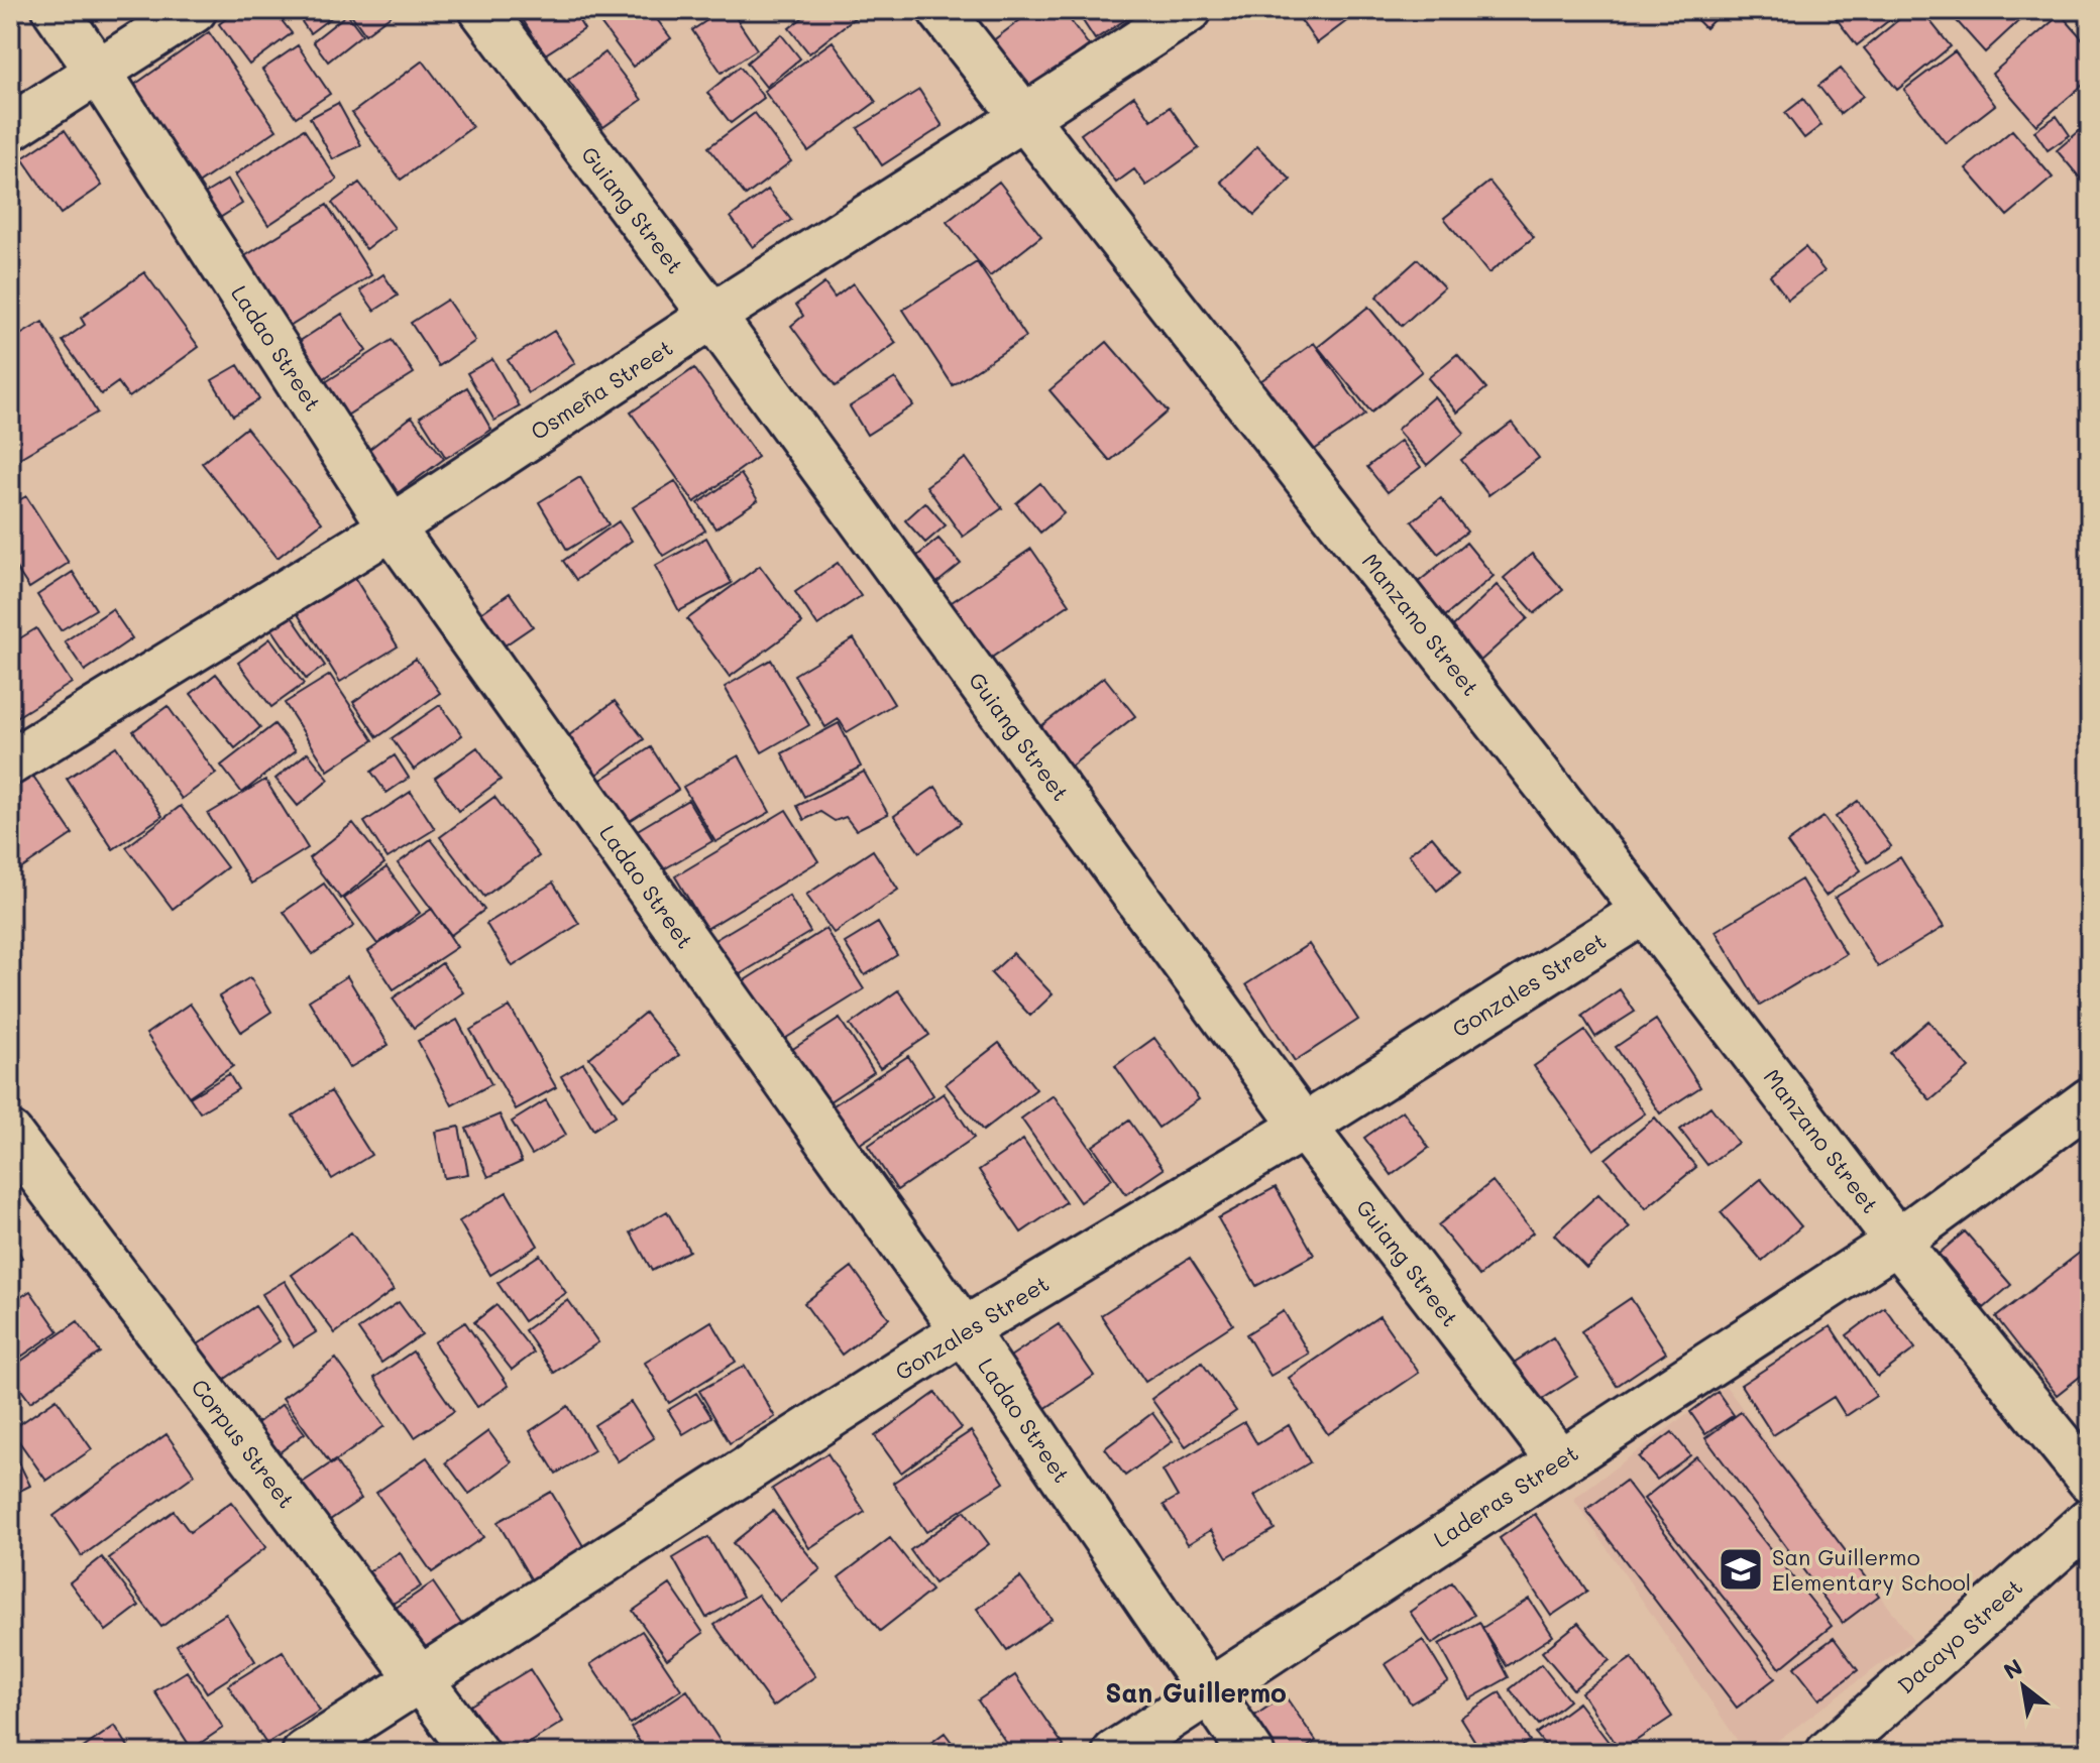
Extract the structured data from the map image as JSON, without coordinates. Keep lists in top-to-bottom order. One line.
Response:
{"streets":{"street":["Guiang Street","Ladao Street","Osmeña Street","Manzano Street","Gonzales Street","Corpus Street","Laderas Street","Dacayo Street"]},"crossings":[["Guiang Street","Osmeña Street"],["Guiang Street","Gonzales Street"],["Guiang Street","Laderas Street"],["Ladao Street","Osmeña Street"],["Ladao Street","Gonzales Street"],["Ladao Street","Laderas Street"],["Osmeña Street","Manzano Street"],["Manzano Street","Gonzales Street"],["Manzano Street","Laderas Street"],["Gonzales Street","Corpus Street"]],"districts":["San Guillermo"],"places":{"school or university":["San Guillermo Elementary School"]},"north":"top left"}
